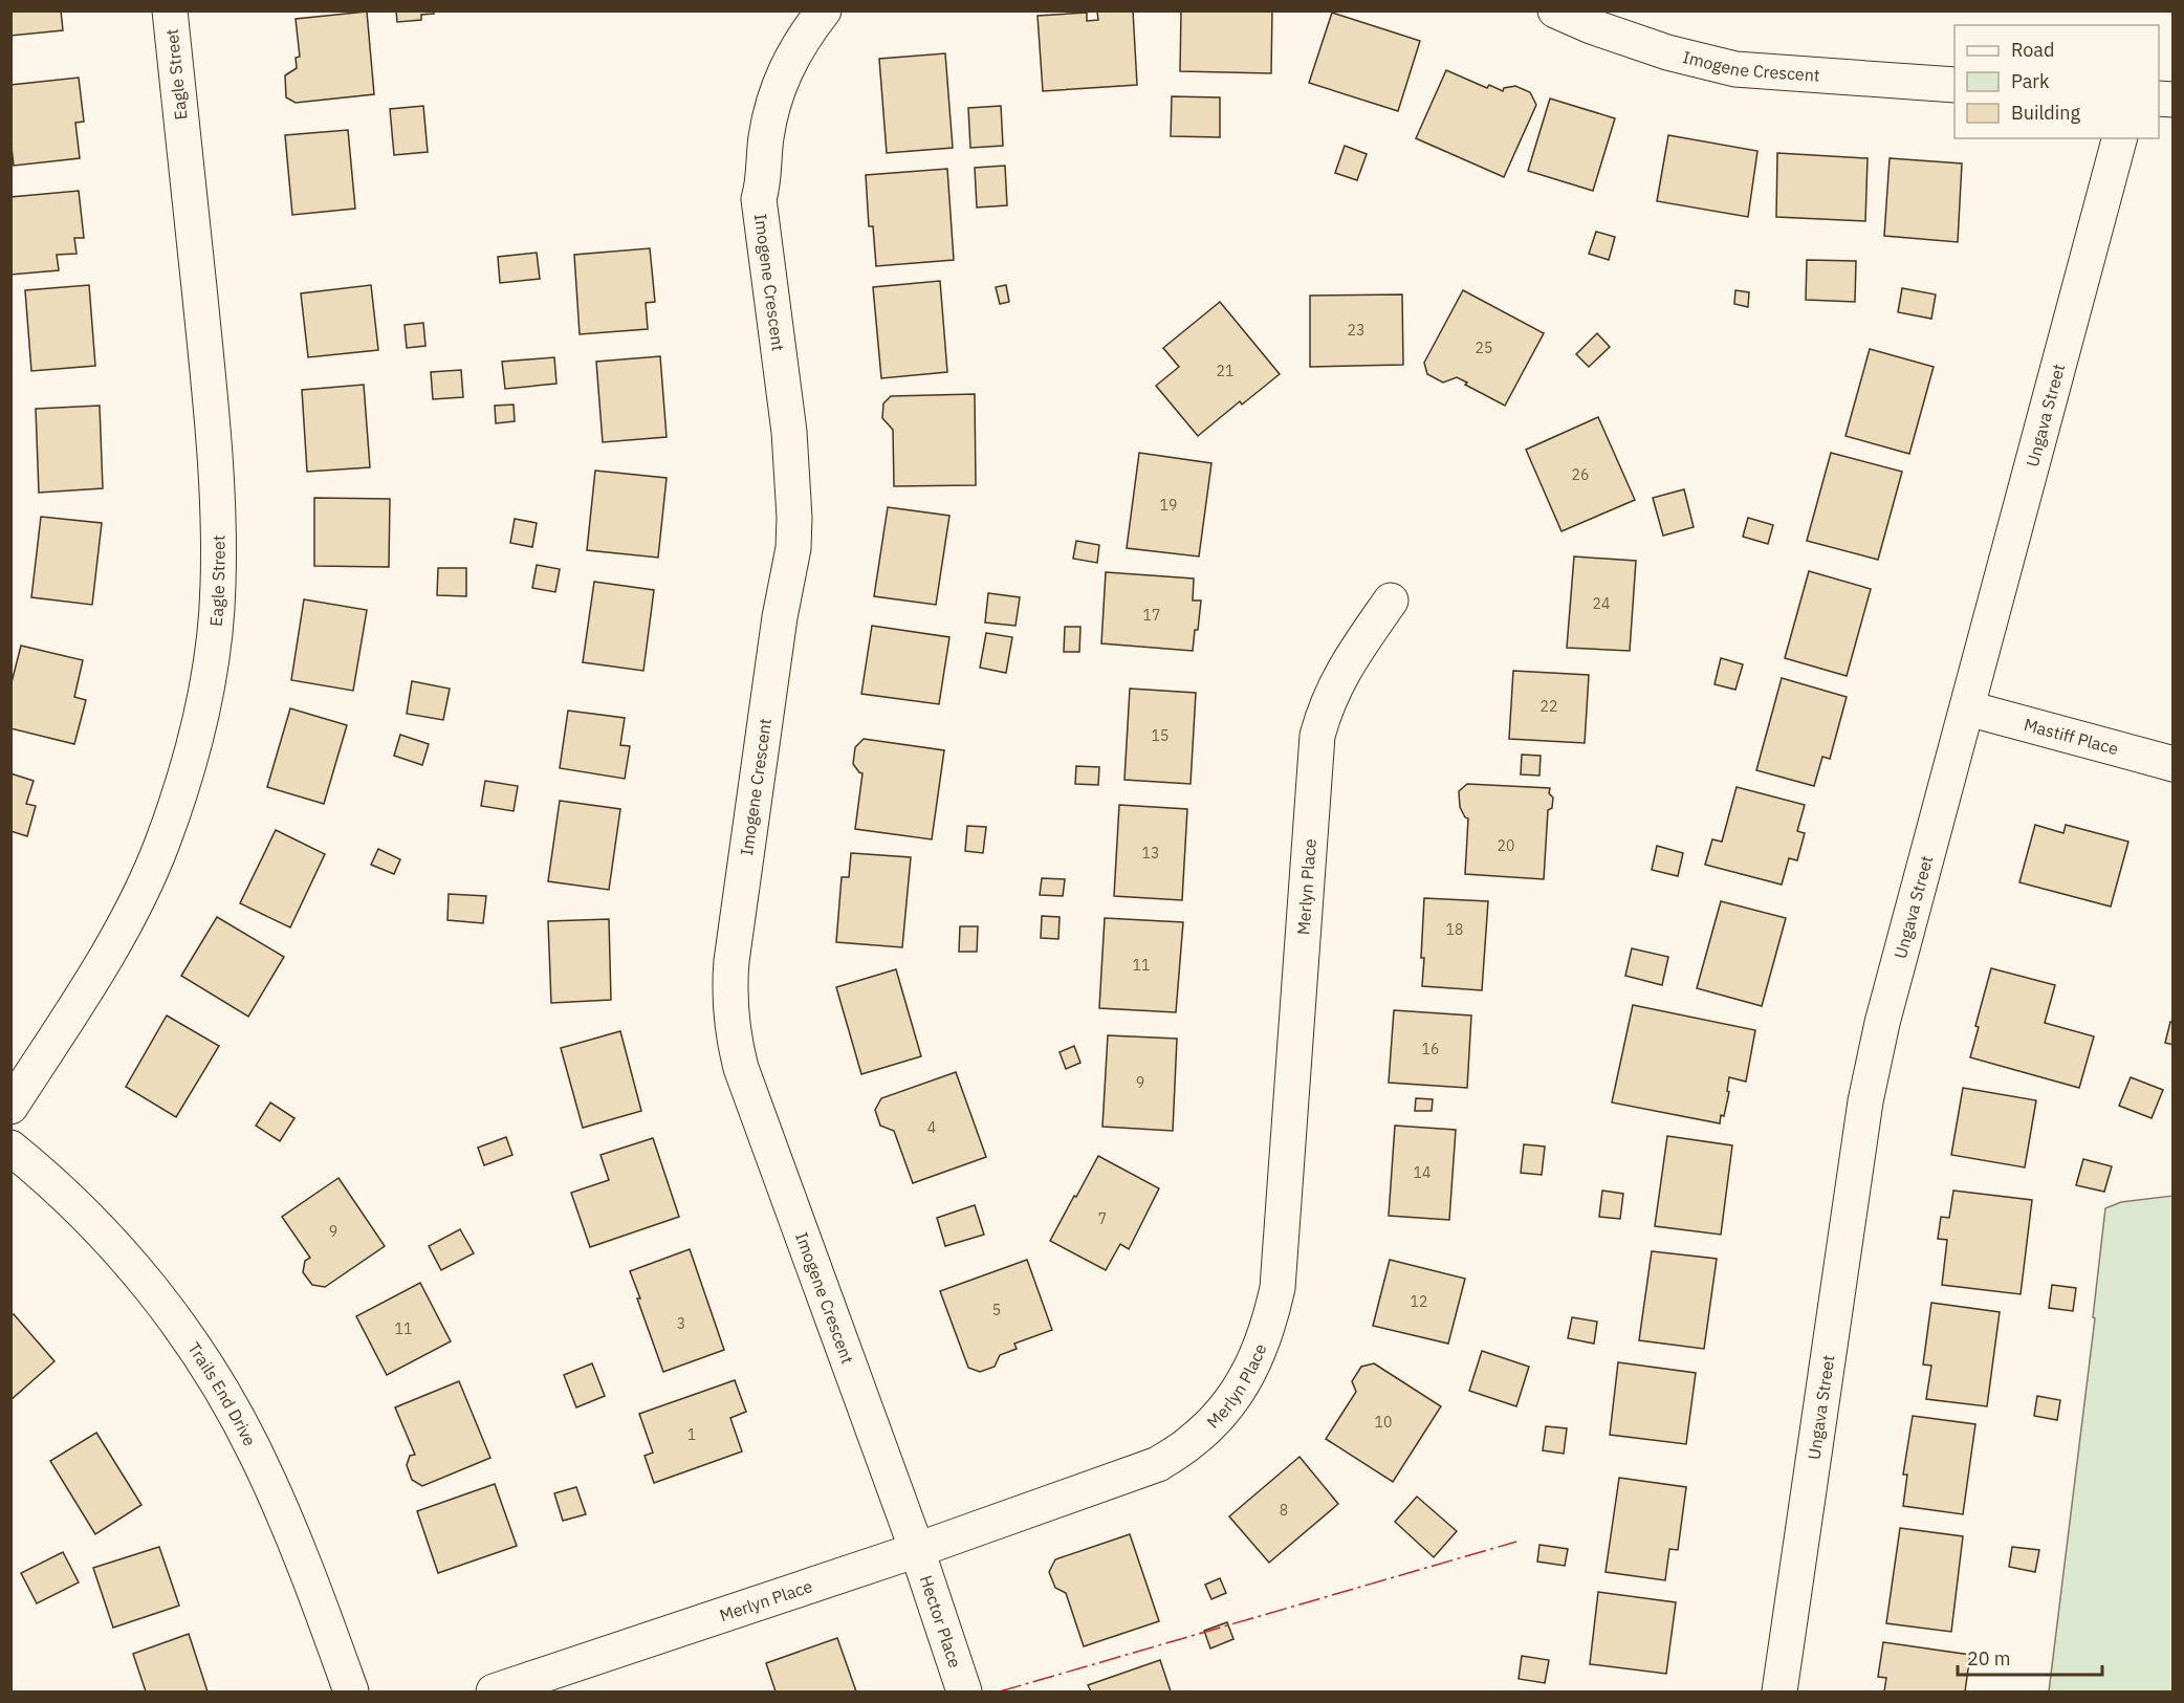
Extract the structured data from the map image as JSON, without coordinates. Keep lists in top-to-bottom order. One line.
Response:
{"streets":{"street":["Imogene Crescent","Eagle Street","Ungava Street","Mastiff Place","Merlyn Place","Trails End Drive","Hector Place"]},"crossings":[["Imogene Crescent","Merlyn Place"],["Imogene Crescent","Hector Place"],["Ungava Street","Mastiff Place"],["Merlyn Place","Hector Place"]],"house_numbers":["23","25","21","26","19","24","17","22","15","20","13","18","11","16","9","4","14","7","9","12","5","3","11","10","1","8"],"legend":["Road","Park","Building"],"scale_bar":"20 m"}
